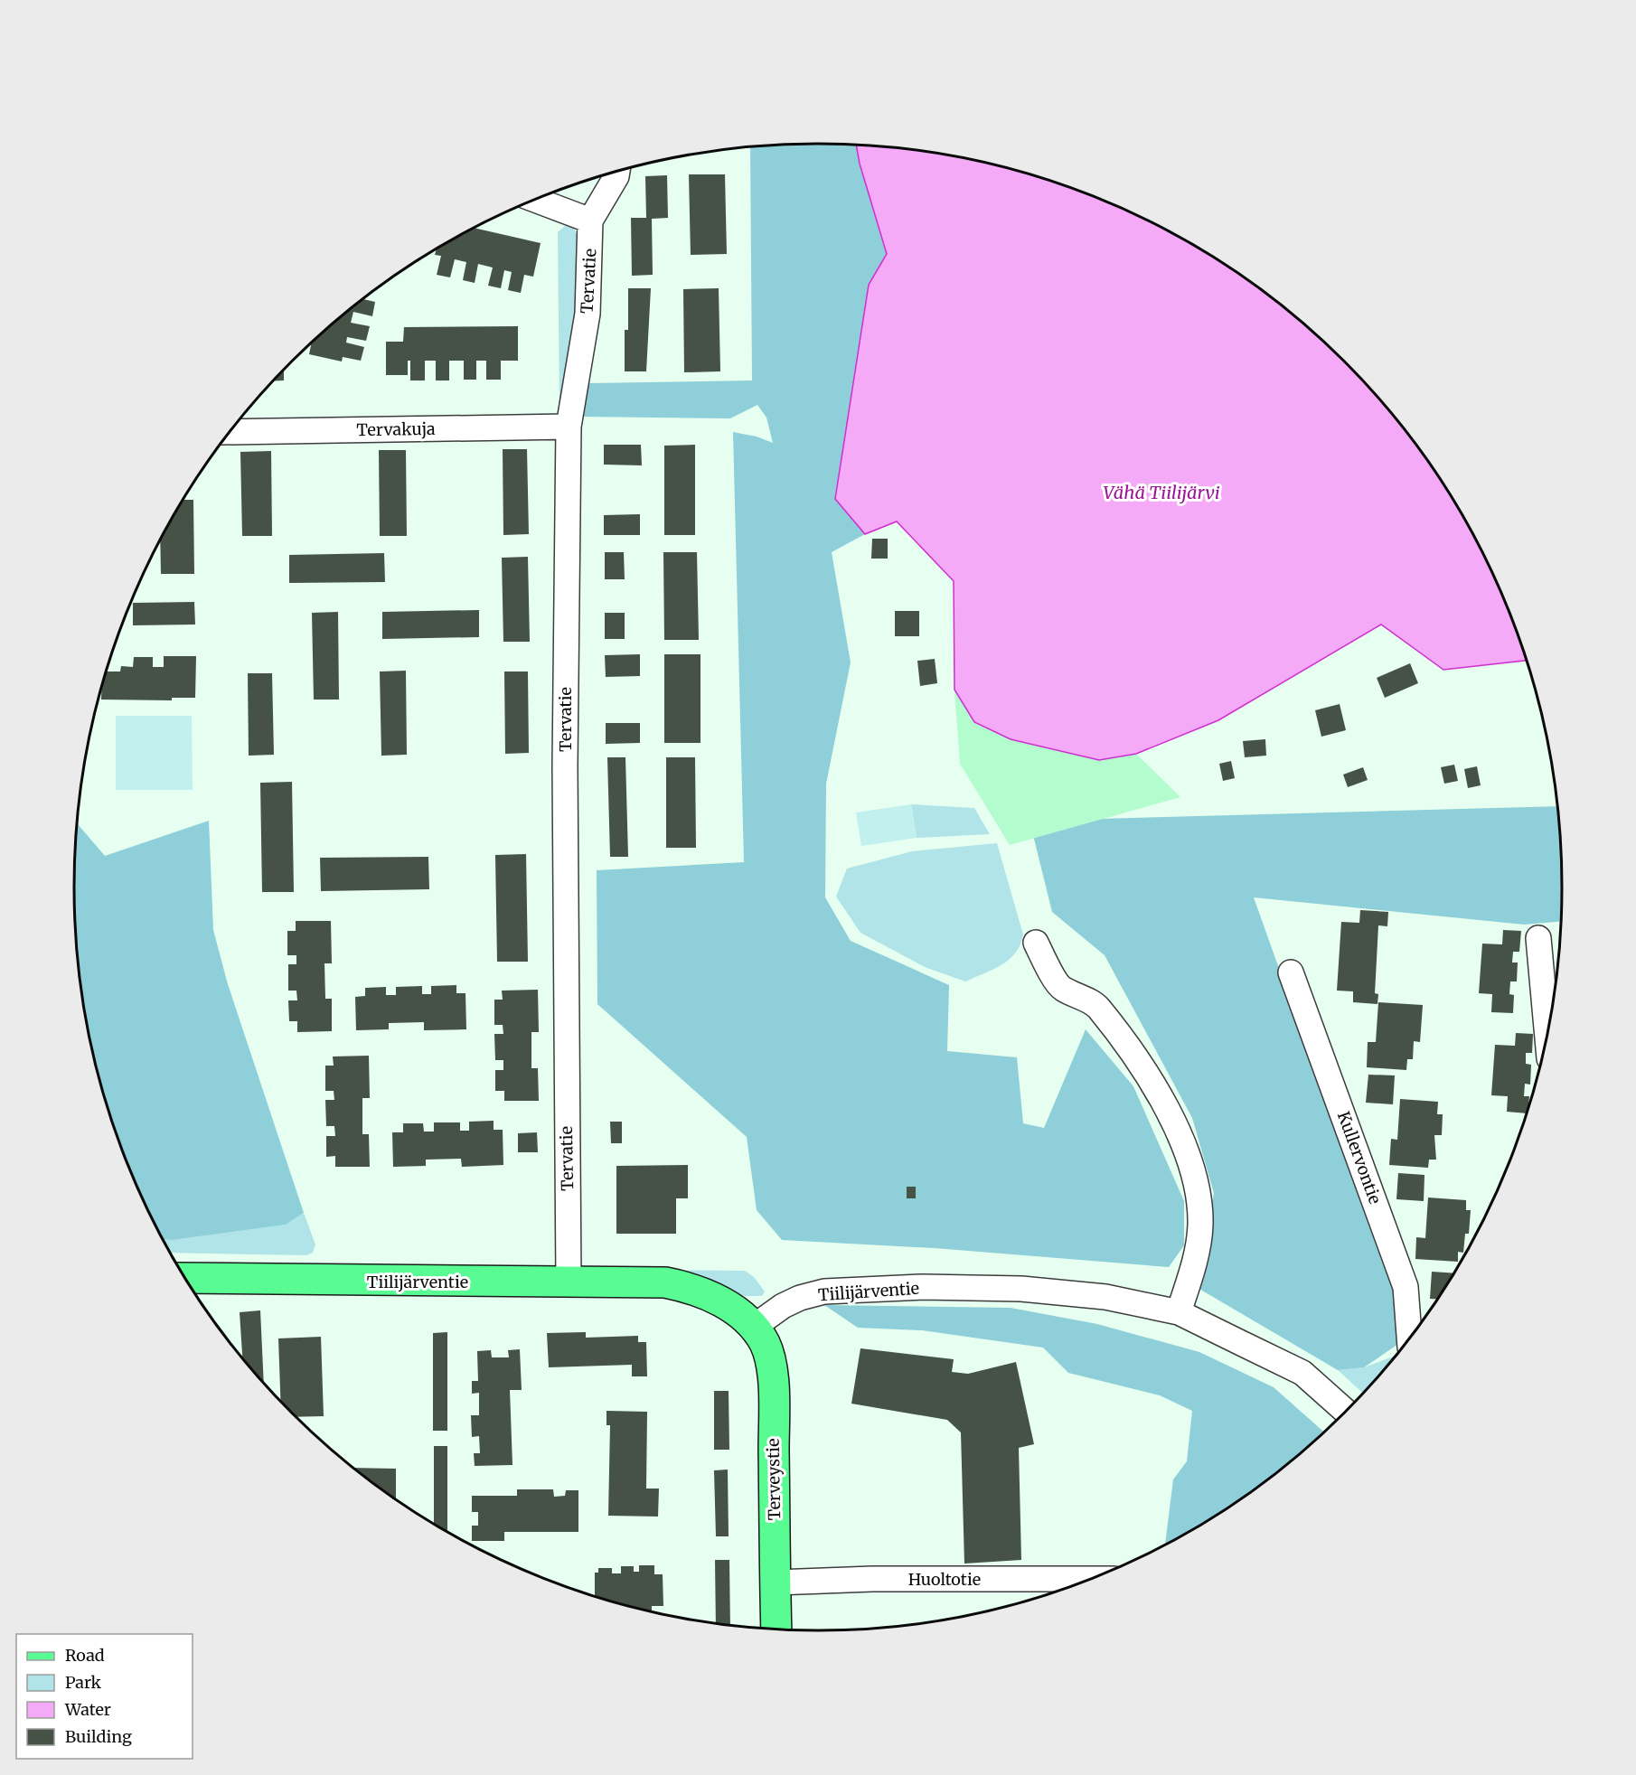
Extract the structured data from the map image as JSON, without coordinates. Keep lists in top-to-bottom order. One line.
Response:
{"streets":{"main road":["Tiilijärventie","Terveystie"],"street":["Tervatie","Tervakuja","Kullervontie","Huoltotie"]},"crossings":[["Tervatie","Tervakuja"],["Tervatie","Tiilijärventie"],["Tiilijärventie","Terveystie"],["Terveystie","Huoltotie"]],"water":["Vähä Tiilijärvi"],"legend":["Road","Park","Water","Building"]}
